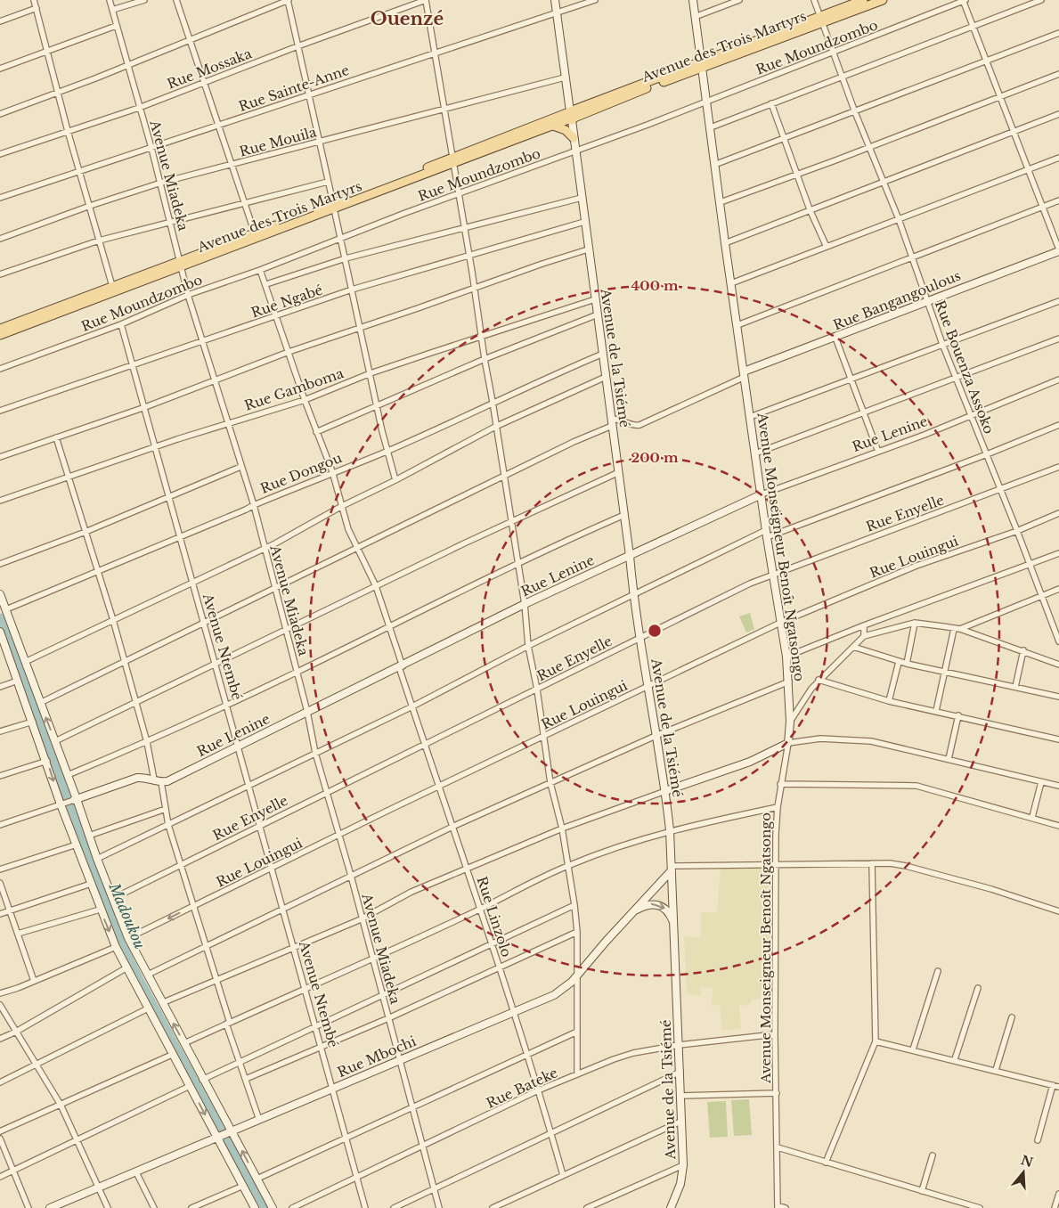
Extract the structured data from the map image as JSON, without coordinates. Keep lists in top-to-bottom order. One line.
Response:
{"streets":{"main road":["Avenue des Trois Martyrs","Rue Bangangoulous","Avenue de la Tsiémé","Rue Lenine","Avenue Monseigneur Benoît Ngatsongo","Rue Mbochi"],"street":["Rue Moundzombo","Rue Mossaka","Rue Sainte-Anne","Rue Mouila","Avenue Miadeka","Rue Ngabé","Rue Bouenza Assoko","Rue Gamboma","Rue Dongou","Rue Enyelle","Rue Louingui","Avenue Ntembé","Rue Linzolo","Rue Bateke"]},"crossings":[["Avenue des Trois Martyrs","Avenue Miadeka"],["Avenue des Trois Martyrs","Avenue de la Tsiémé"],["Avenue des Trois Martyrs","Rue Bouenza Assoko"],["Avenue des Trois Martyrs","Avenue Monseigneur Benoît Ngatsongo"],["Rue Moundzombo","Avenue Miadeka"],["Rue Moundzombo","Avenue de la Tsiémé"],["Rue Moundzombo","Rue Bouenza Assoko"],["Rue Moundzombo","Avenue Monseigneur Benoît Ngatsongo"],["Rue Moundzombo","Avenue Ntembé"],["Rue Moundzombo","Rue Linzolo"],["Rue Mossaka","Avenue Miadeka"],["Rue Sainte-Anne","Avenue Miadeka"],["Rue Sainte-Anne","Avenue de la Tsiémé"],["Rue Mouila","Avenue Miadeka"],["Rue Mouila","Avenue de la Tsiémé"],["Avenue Miadeka","Rue Ngabé"],["Avenue Miadeka","Rue Gamboma"],["Avenue Miadeka","Rue Lenine"],["Avenue Miadeka","Rue Dongou"],["Avenue Miadeka","Rue Enyelle"],["Avenue Miadeka","Rue Louingui"],["Avenue Miadeka","Rue Mbochi"],["Avenue Miadeka","Rue Bateke"],["Rue Bangangoulous","Rue Bouenza Assoko"],["Rue Bangangoulous","Avenue Monseigneur Benoît Ngatsongo"],["Rue Ngabé","Avenue de la Tsiémé"],["Rue Ngabé","Avenue Ntembé"],["Rue Ngabé","Rue Linzolo"],["Avenue de la Tsiémé","Rue Gamboma"],["Avenue de la Tsiémé","Rue Lenine"],["Avenue de la Tsiémé","Rue Dongou"],["Avenue de la Tsiémé","Rue Enyelle"],["Avenue de la Tsiémé","Rue Louingui"],["Avenue de la Tsiémé","Rue Mbochi"],["Avenue de la Tsiémé","Rue Bateke"],["Rue Bouenza Assoko","Rue Lenine"],["Rue Bouenza Assoko","Rue Enyelle"],["Rue Bouenza Assoko","Rue Louingui"],["Rue Gamboma","Avenue Ntembé"],["Rue Gamboma","Rue Linzolo"],["Rue Lenine","Avenue Monseigneur Benoît Ngatsongo"],["Rue Lenine","Avenue Ntembé"],["Rue Lenine","Rue Linzolo"],["Rue Dongou","Avenue Ntembé"],["Rue Dongou","Rue Linzolo"],["Rue Enyelle","Avenue Monseigneur Benoît Ngatsongo"],["Rue Enyelle","Avenue Ntembé"],["Rue Enyelle","Rue Linzolo"],["Avenue Monseigneur Benoît Ngatsongo","Rue Louingui"],["Avenue Monseigneur Benoît Ngatsongo","Rue Bateke"],["Rue Louingui","Avenue Ntembé"],["Rue Louingui","Rue Linzolo"],["Avenue Ntembé","Rue Mbochi"],["Avenue Ntembé","Rue Bateke"],["Rue Linzolo","Rue Mbochi"],["Rue Linzolo","Rue Bateke"]],"districts":["Ouenzé"],"water":["Madoukou"],"north":"top","rings":["400 m","200 m"]}
